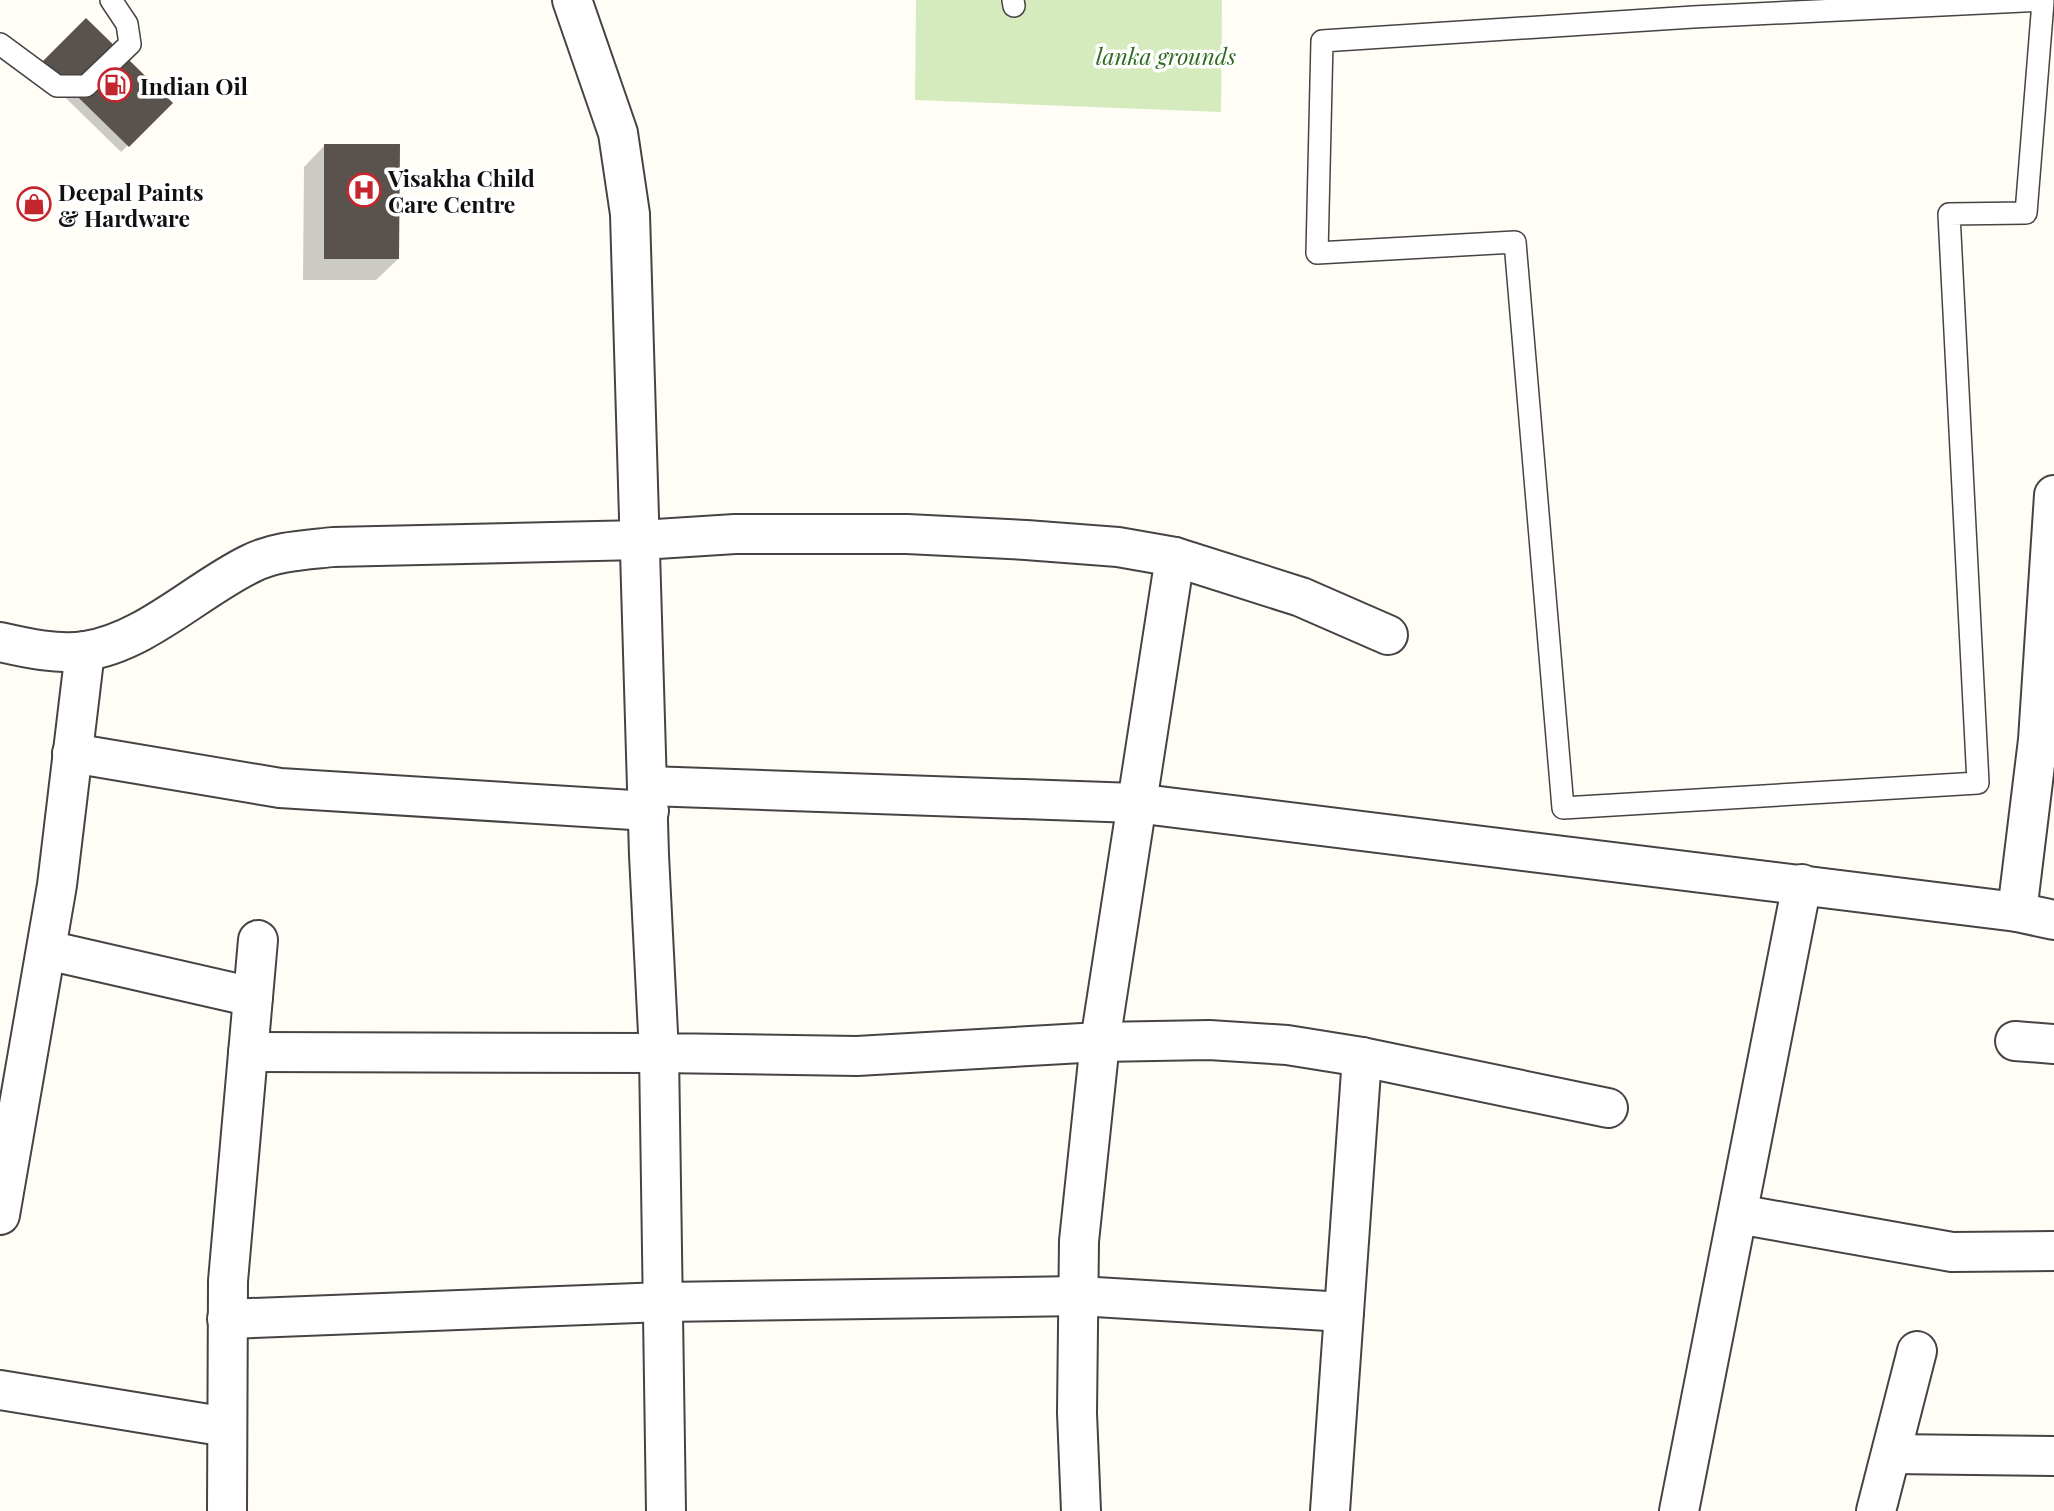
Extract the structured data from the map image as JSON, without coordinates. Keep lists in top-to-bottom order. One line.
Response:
{"parks":["lanka grounds"],"places":{"fuel station":["Indian Oil"],"hospital":["Visakha Child Care Centre"],"shop":["Deepal Paints & Hardware"]}}
